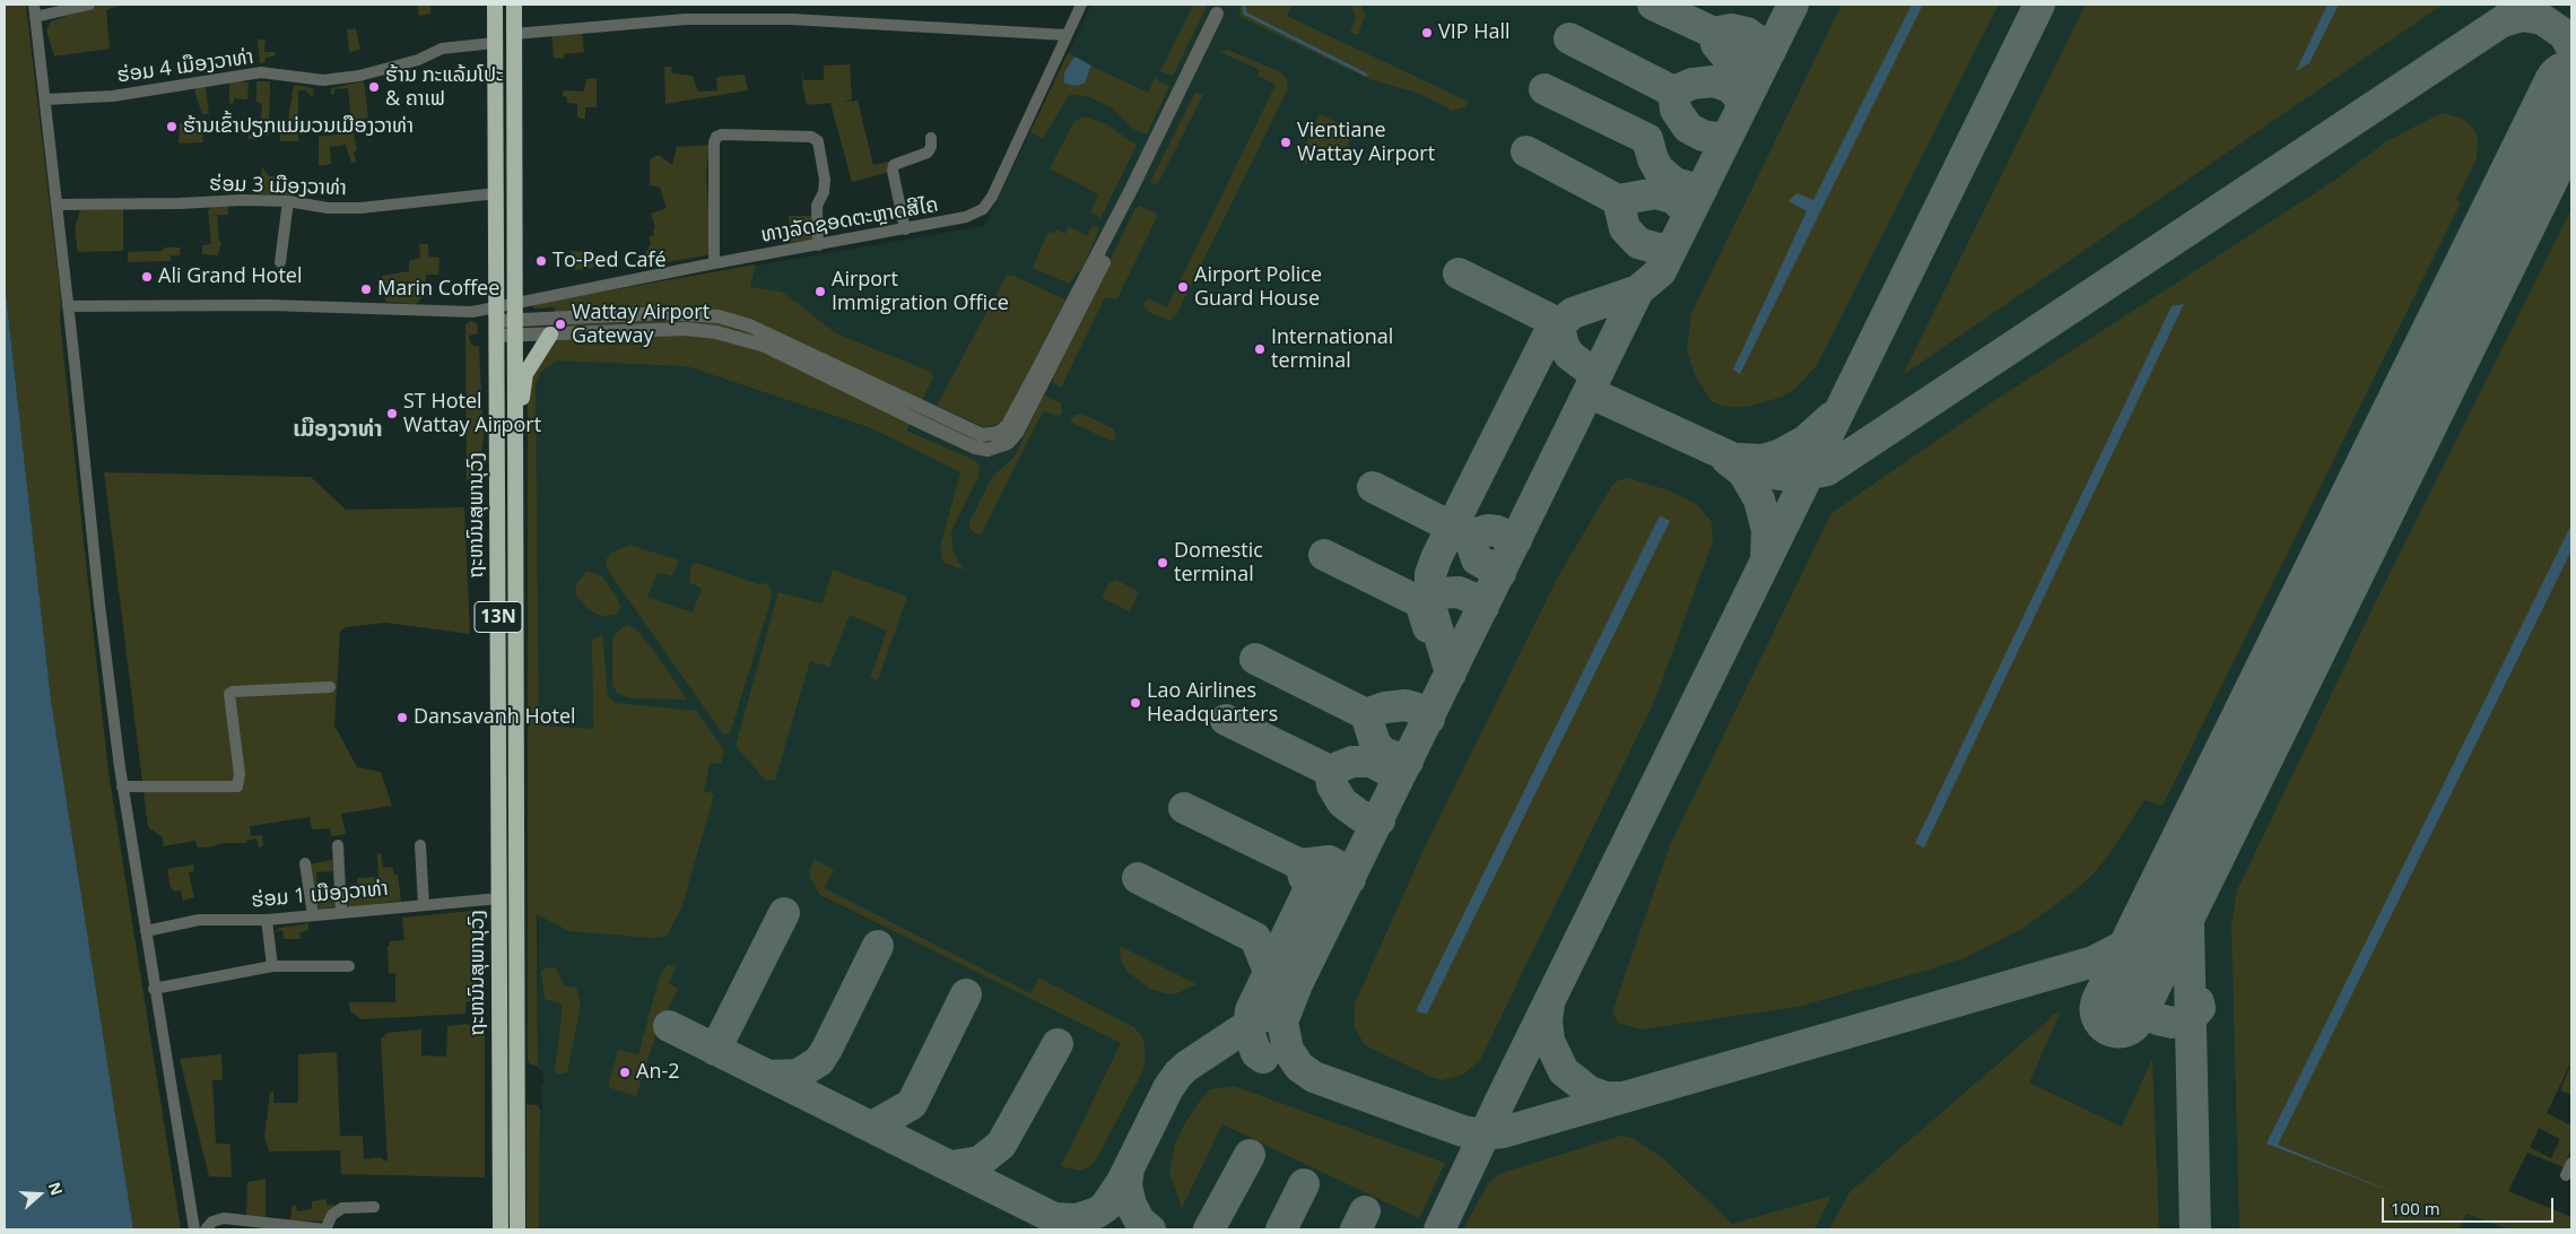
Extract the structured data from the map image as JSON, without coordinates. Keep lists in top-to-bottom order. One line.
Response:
{"streets":{"highway":["ຖະຫນົນສຸພານຸວົງ","13N"],"street":["ຮ່ອມ 4 ເມືອງວາທ່າ","ຮ່ອມ 3 ເມືອງວາທ່າ","ທາງລັດຊອດຕະຫຼາດສີໄຄ","ຮ່ອມ 1 ເມືອງວາທ່າ"]},"crossings":[["ຮ່ອມ 4 ເມືອງວາທ່າ","ຖະຫນົນສຸພານຸວົງ"],["ຮ່ອມ 3 ເມືອງວາທ່າ","ຖະຫນົນສຸພານຸວົງ"],["ທາງລັດຊອດຕະຫຼາດສີໄຄ","ຖະຫນົນສຸພານຸວົງ"],["ຖະຫນົນສຸພານຸວົງ","ຮ່ອມ 1 ເມືອງວາທ່າ"]],"districts":["ເມືອງວາທ່າ"],"places":["VIP Hall","ຮ້ານ ກະແລ້ມໂປະ & ຄາເຟ","ຮ້ານເຂົ້າປຽກແມ່ມວນເມືອງວາທ່າ","Vientiane Wattay Airport","To-Ped Café","Ali Grand Hotel","Airport Police Guard House","Marin Coffee","Airport Immigration Office","Wattay Airport Gateway","International terminal","ST Hotel Wattay Airport","Domestic terminal","Lao Airlines Headquarters","Dansavanh Hotel","An-2"],"scale_bar":"100 m","north":"right"}
